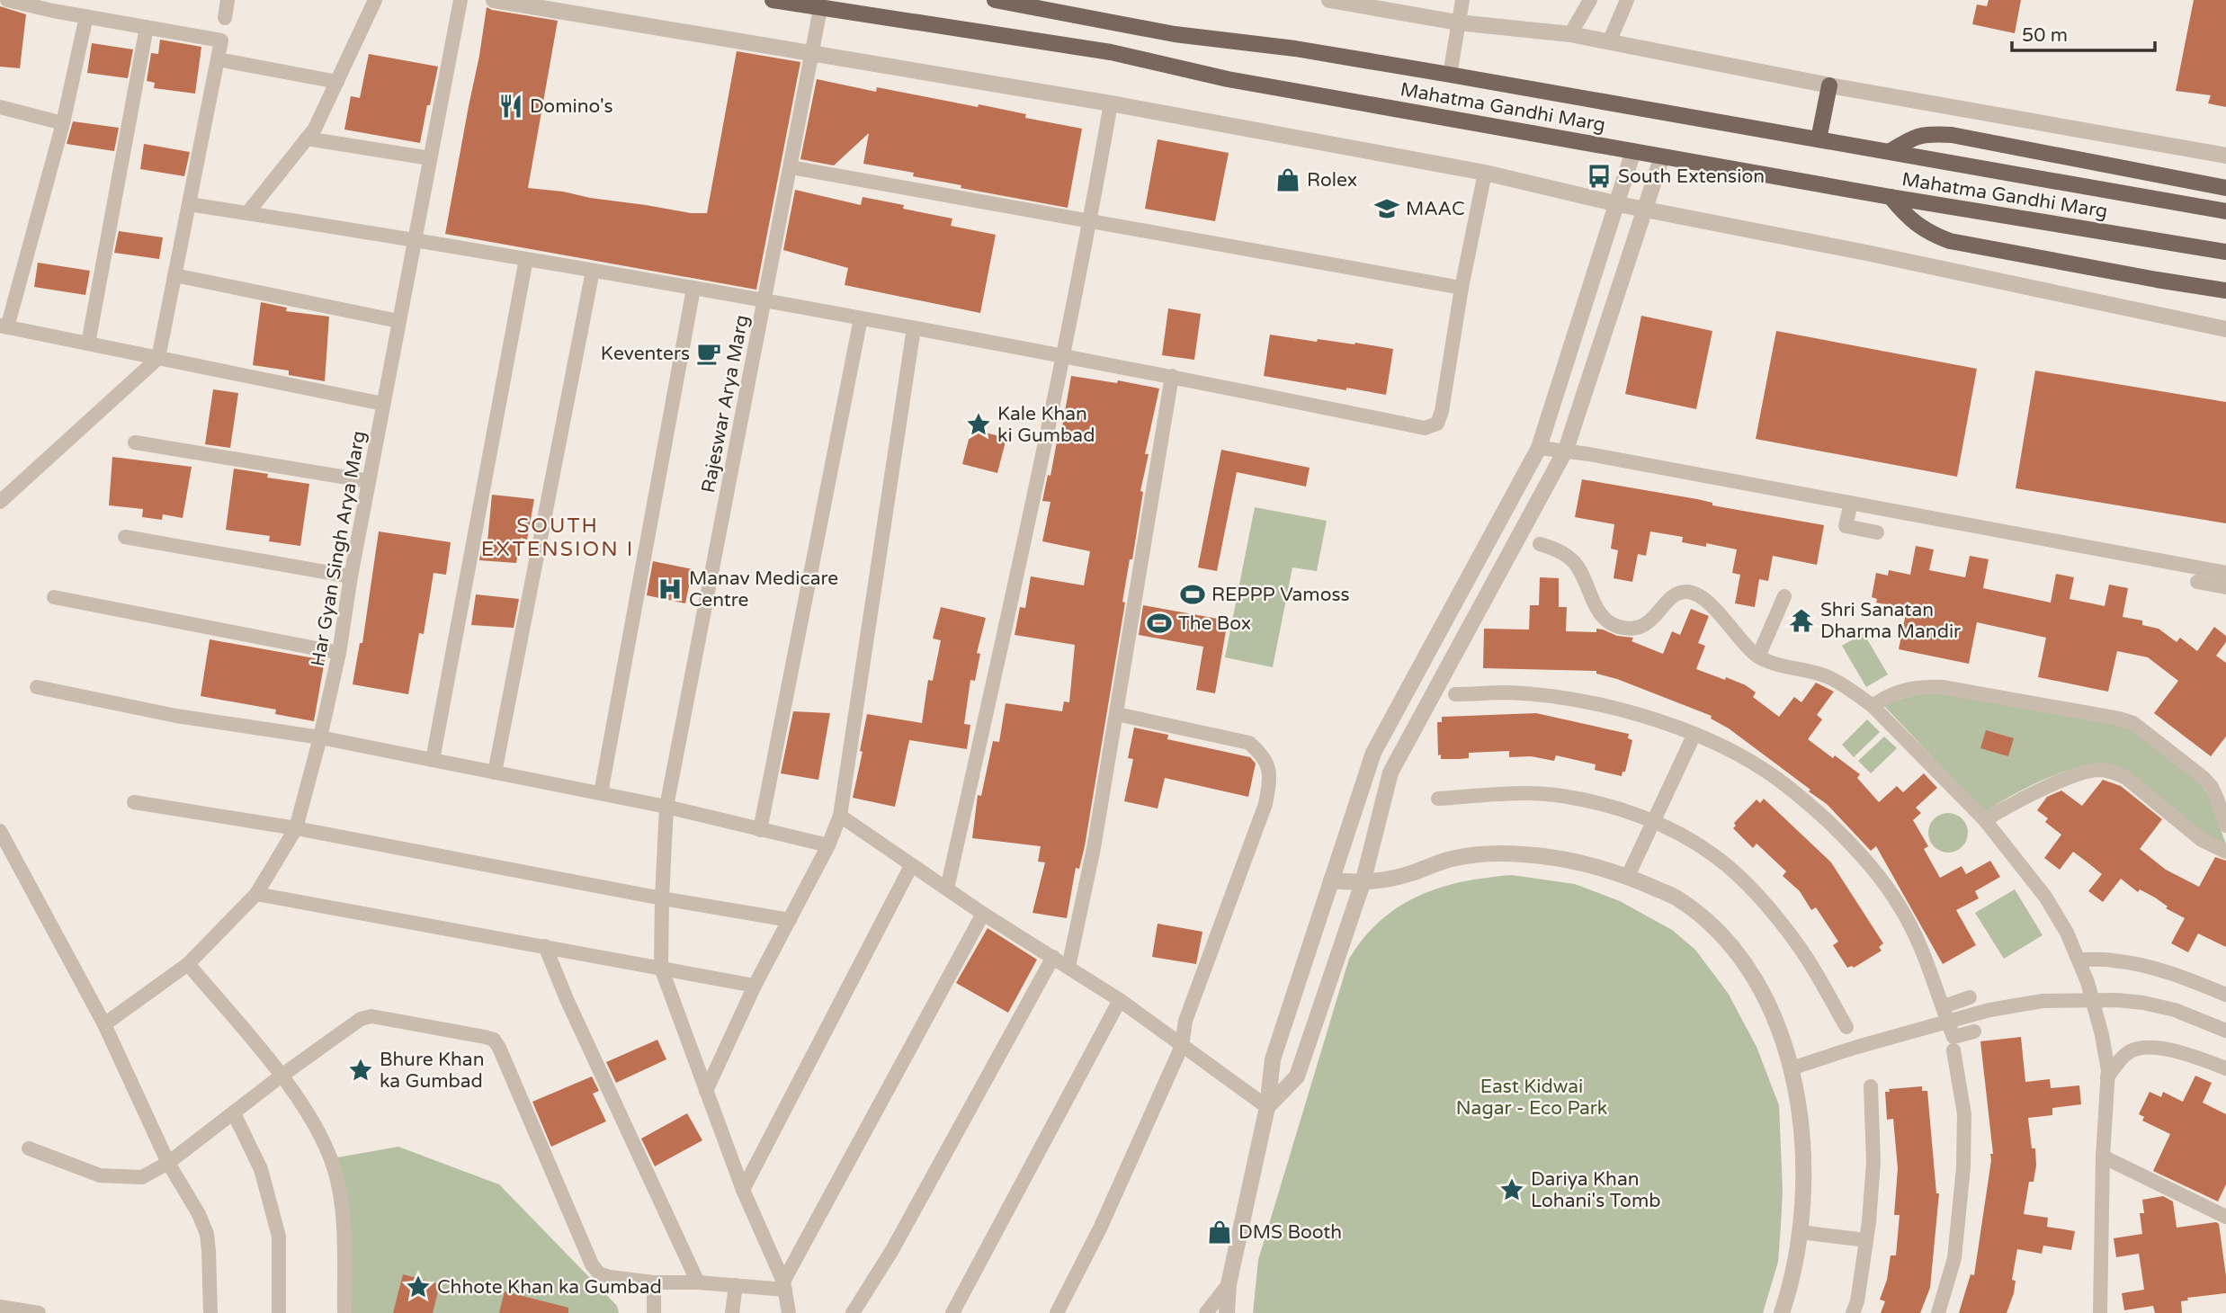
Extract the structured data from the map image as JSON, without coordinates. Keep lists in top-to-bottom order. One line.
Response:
{"streets":{"main road":["Mahatma Gandhi Marg"],"street":["Rajeswar Arya Marg","Har Gyan Singh Arya Marg"]},"crossings":[["Mahatma Gandhi Marg","Rajeswar Arya Marg"]],"districts":["SOUTH EXTENSION I"],"parks":["East Kidwai Nagar - Eco Park"],"places":{"restaurant":["Domino's"],"bus stop":["South Extension"],"shop":["Rolex","DMS Booth"],"school or university":["MAAC"],"cafe":["Keventers"],"place":["Kale Khan ki Gumbad","Bhure Khan ka Gumbad","Dariya Khan Lohani's Tomb","Chhote Khan ka Gumbad"],"hospital":["Manav Medicare Centre"],"sports":["REPPP Vamoss","The Box"],"temple":["Shri Sanatan Dharma Mandir"]},"scale_bar":"50 m"}
